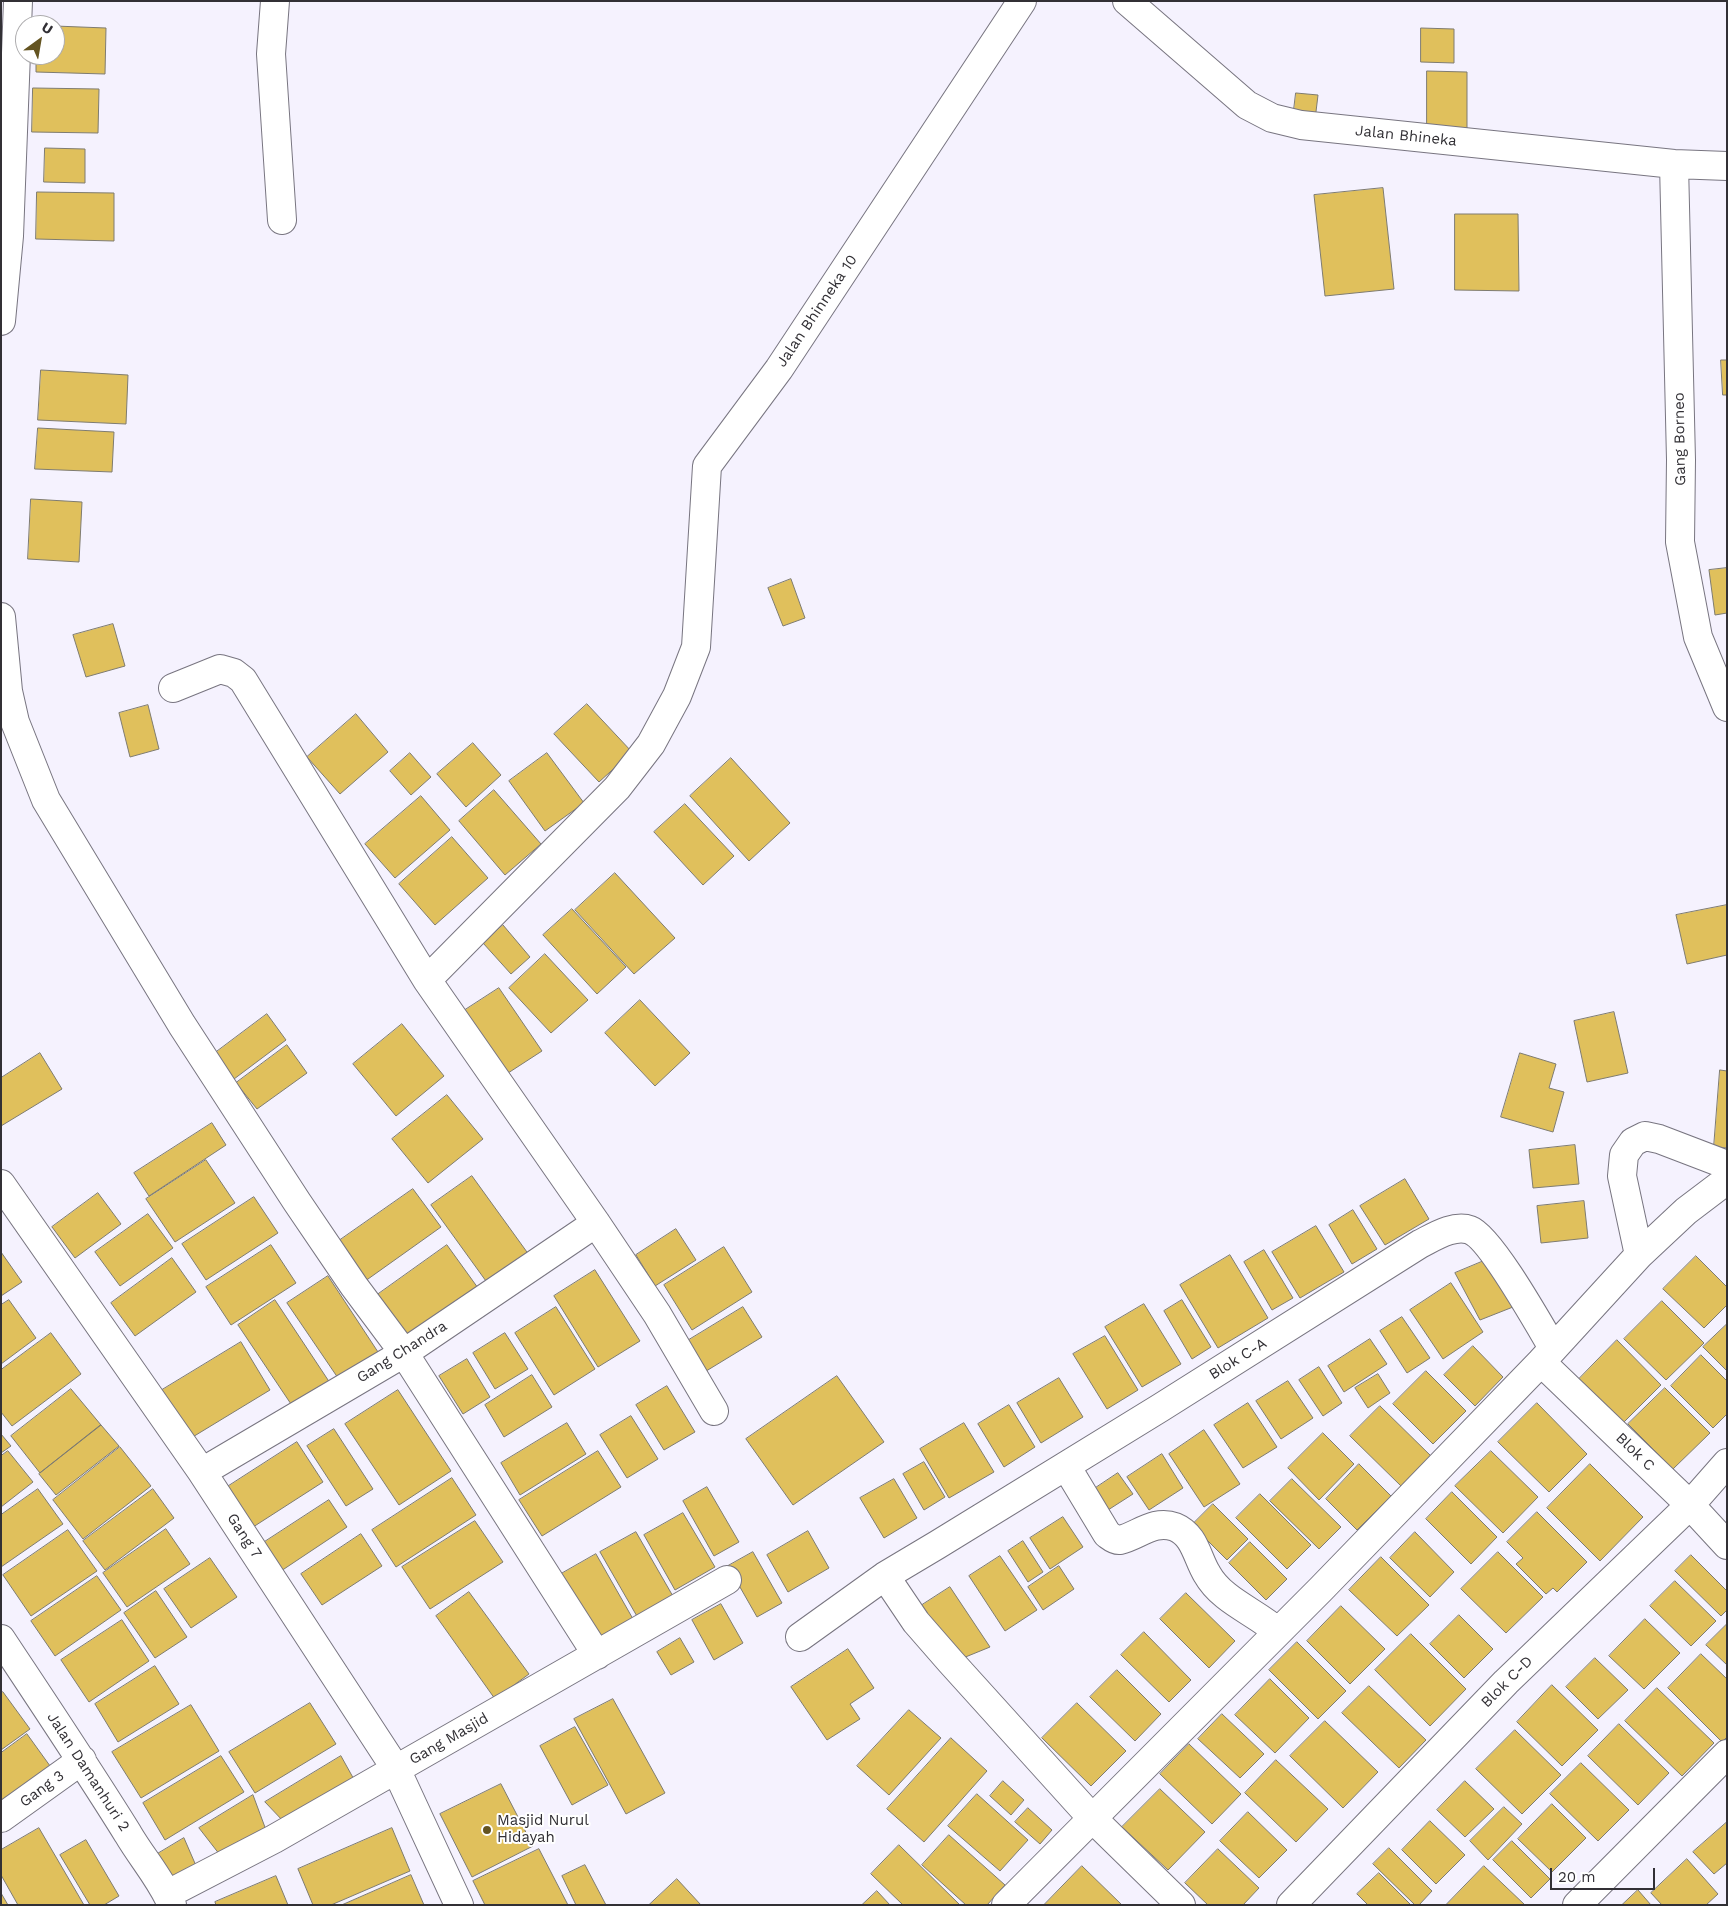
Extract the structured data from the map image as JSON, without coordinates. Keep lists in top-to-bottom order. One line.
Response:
{"streets":{"street":["Jalan Bhineka","Jalan Bhinneka 10","Gang Borneo","Gang Chandra","Blok C-A","Blok C","Gang 7","Blok C-D","Gang Masjid","Jalan Damanhuri 2","Gang 3"]},"crossings":[["Jalan Bhineka","Gang Borneo"],["Gang Chandra","Gang 7"],["Blok C-A","Blok C"],["Blok C","Blok C-D"],["Gang 7","Gang Masjid"],["Gang Masjid","Jalan Damanhuri 2"],["Jalan Damanhuri 2","Gang 3"]],"places":["Masjid Nurul Hidayah"],"scale_bar":"20 m","north":"top right"}
